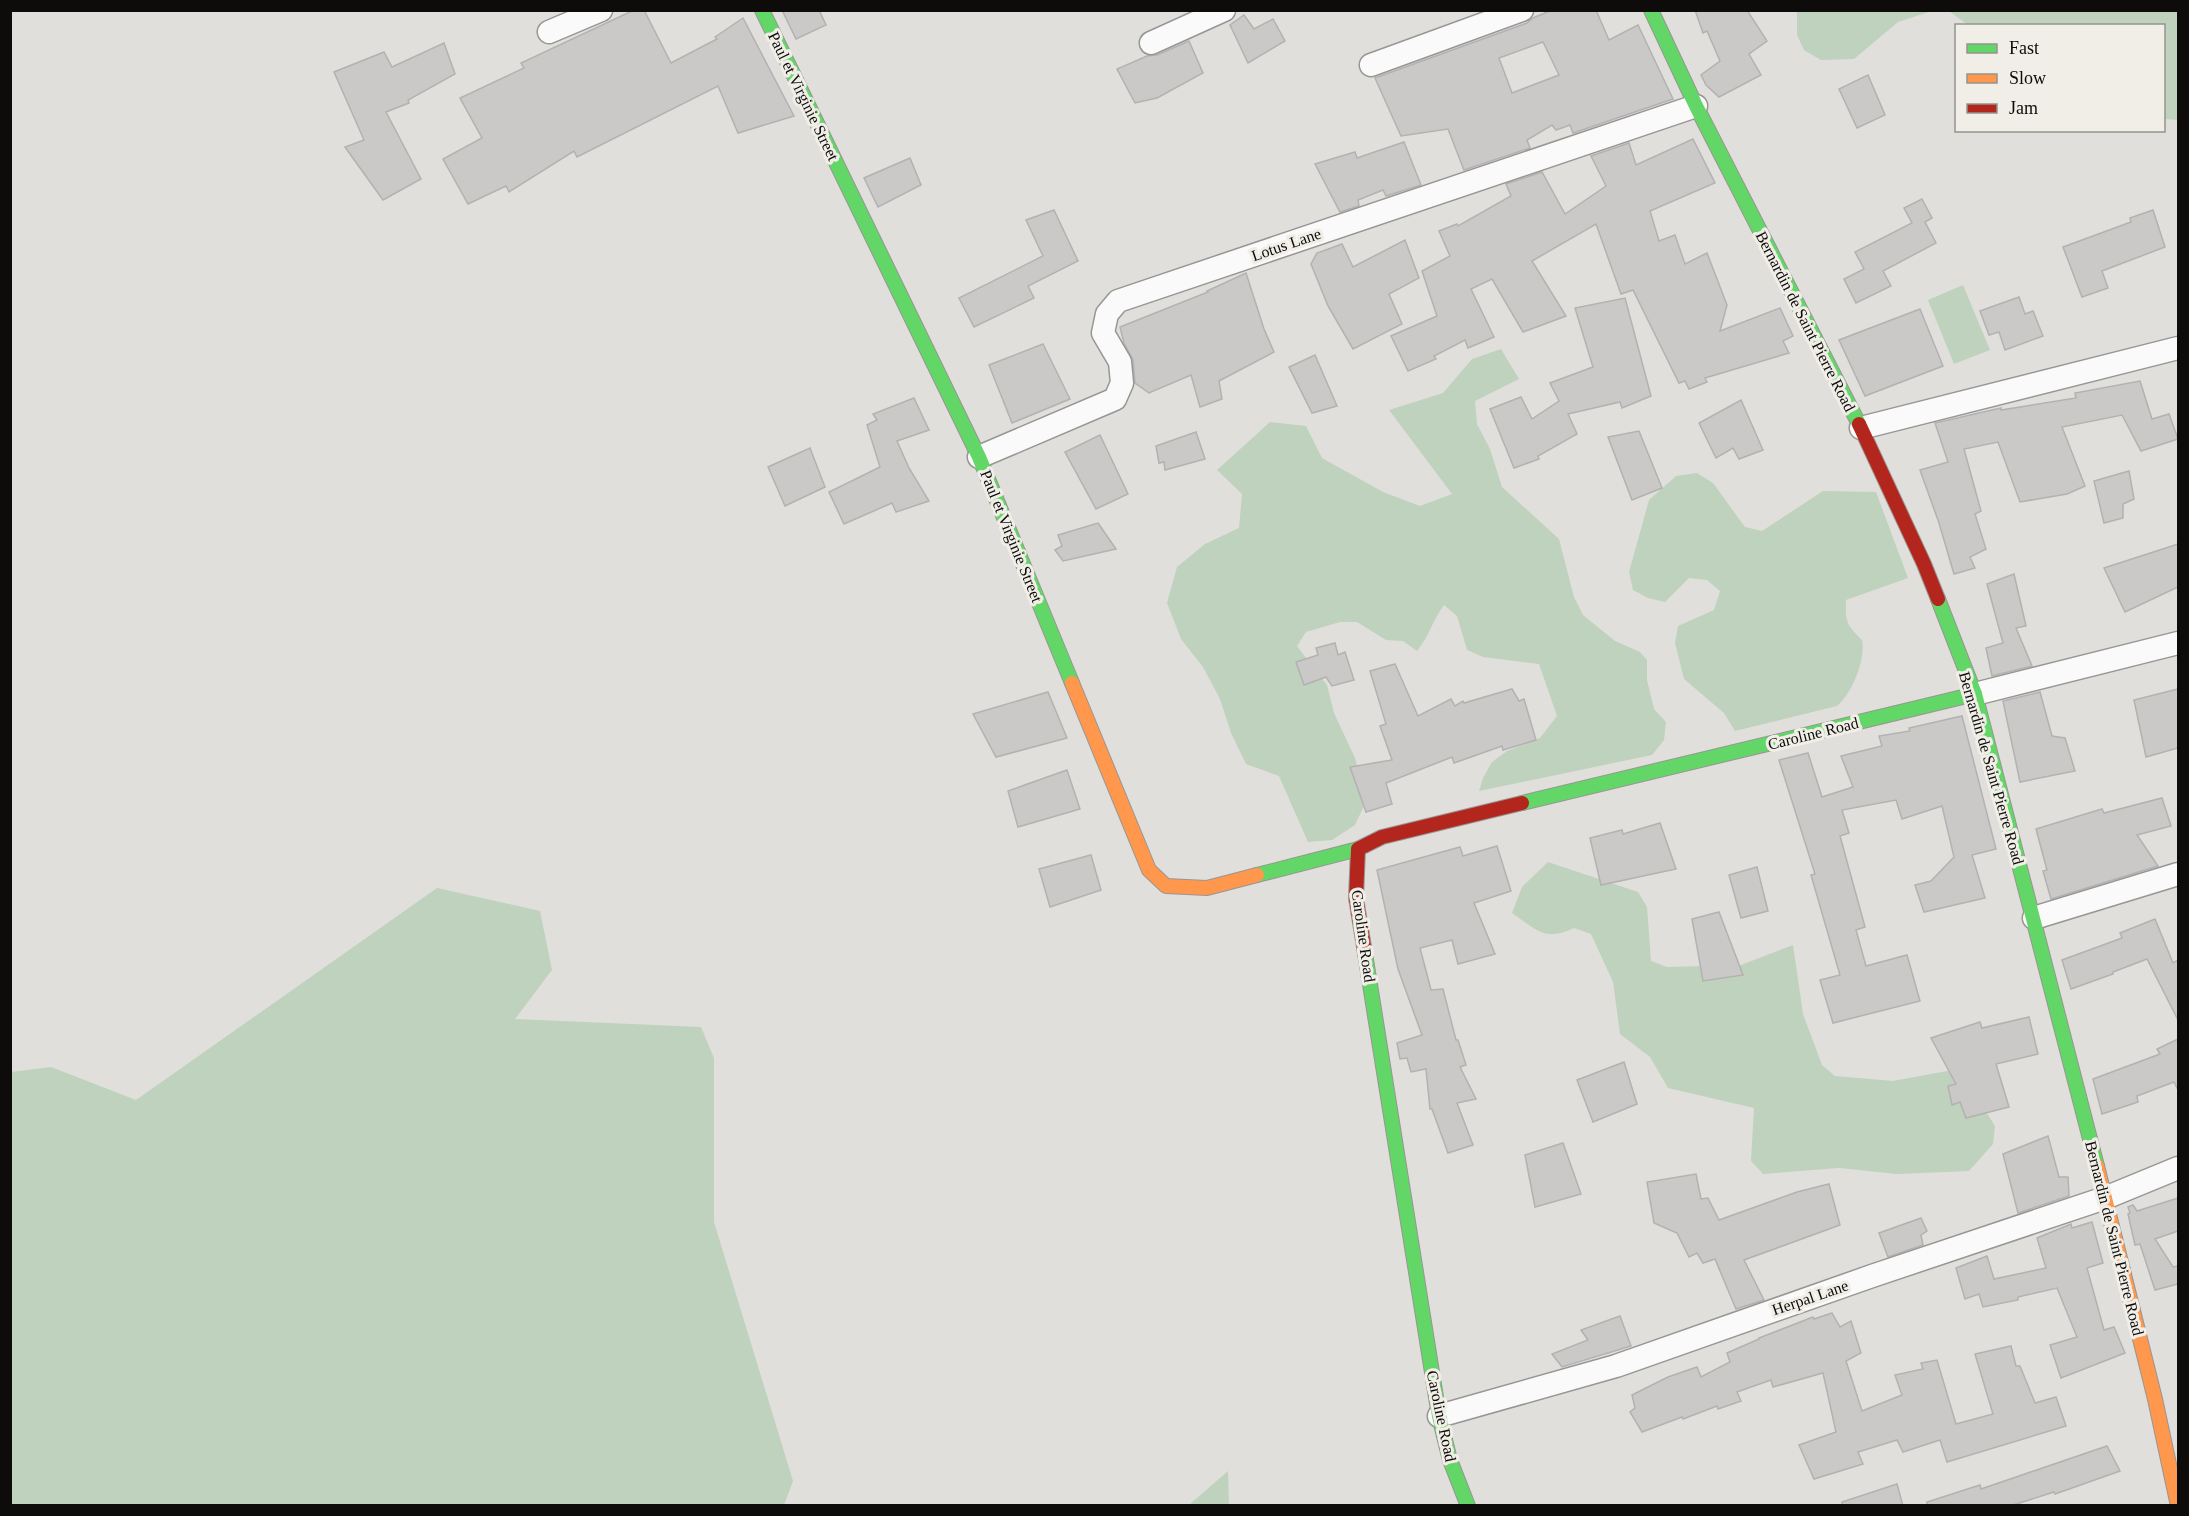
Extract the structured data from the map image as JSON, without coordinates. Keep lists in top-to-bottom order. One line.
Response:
{"streets":{"main road":["Paul et Virginie Street","Bernardin de Saint Pierre Road","Caroline Road"],"street":["Lotus Lane","Herpal Lane"]},"crossings":[["Paul et Virginie Street","Lotus Lane"],["Paul et Virginie Street","Caroline Road"],["Lotus Lane","Bernardin de Saint Pierre Road"],["Bernardin de Saint Pierre Road","Caroline Road"],["Bernardin de Saint Pierre Road","Herpal Lane"],["Caroline Road","Herpal Lane"]],"legend":["Fast","Slow","Jam"]}
